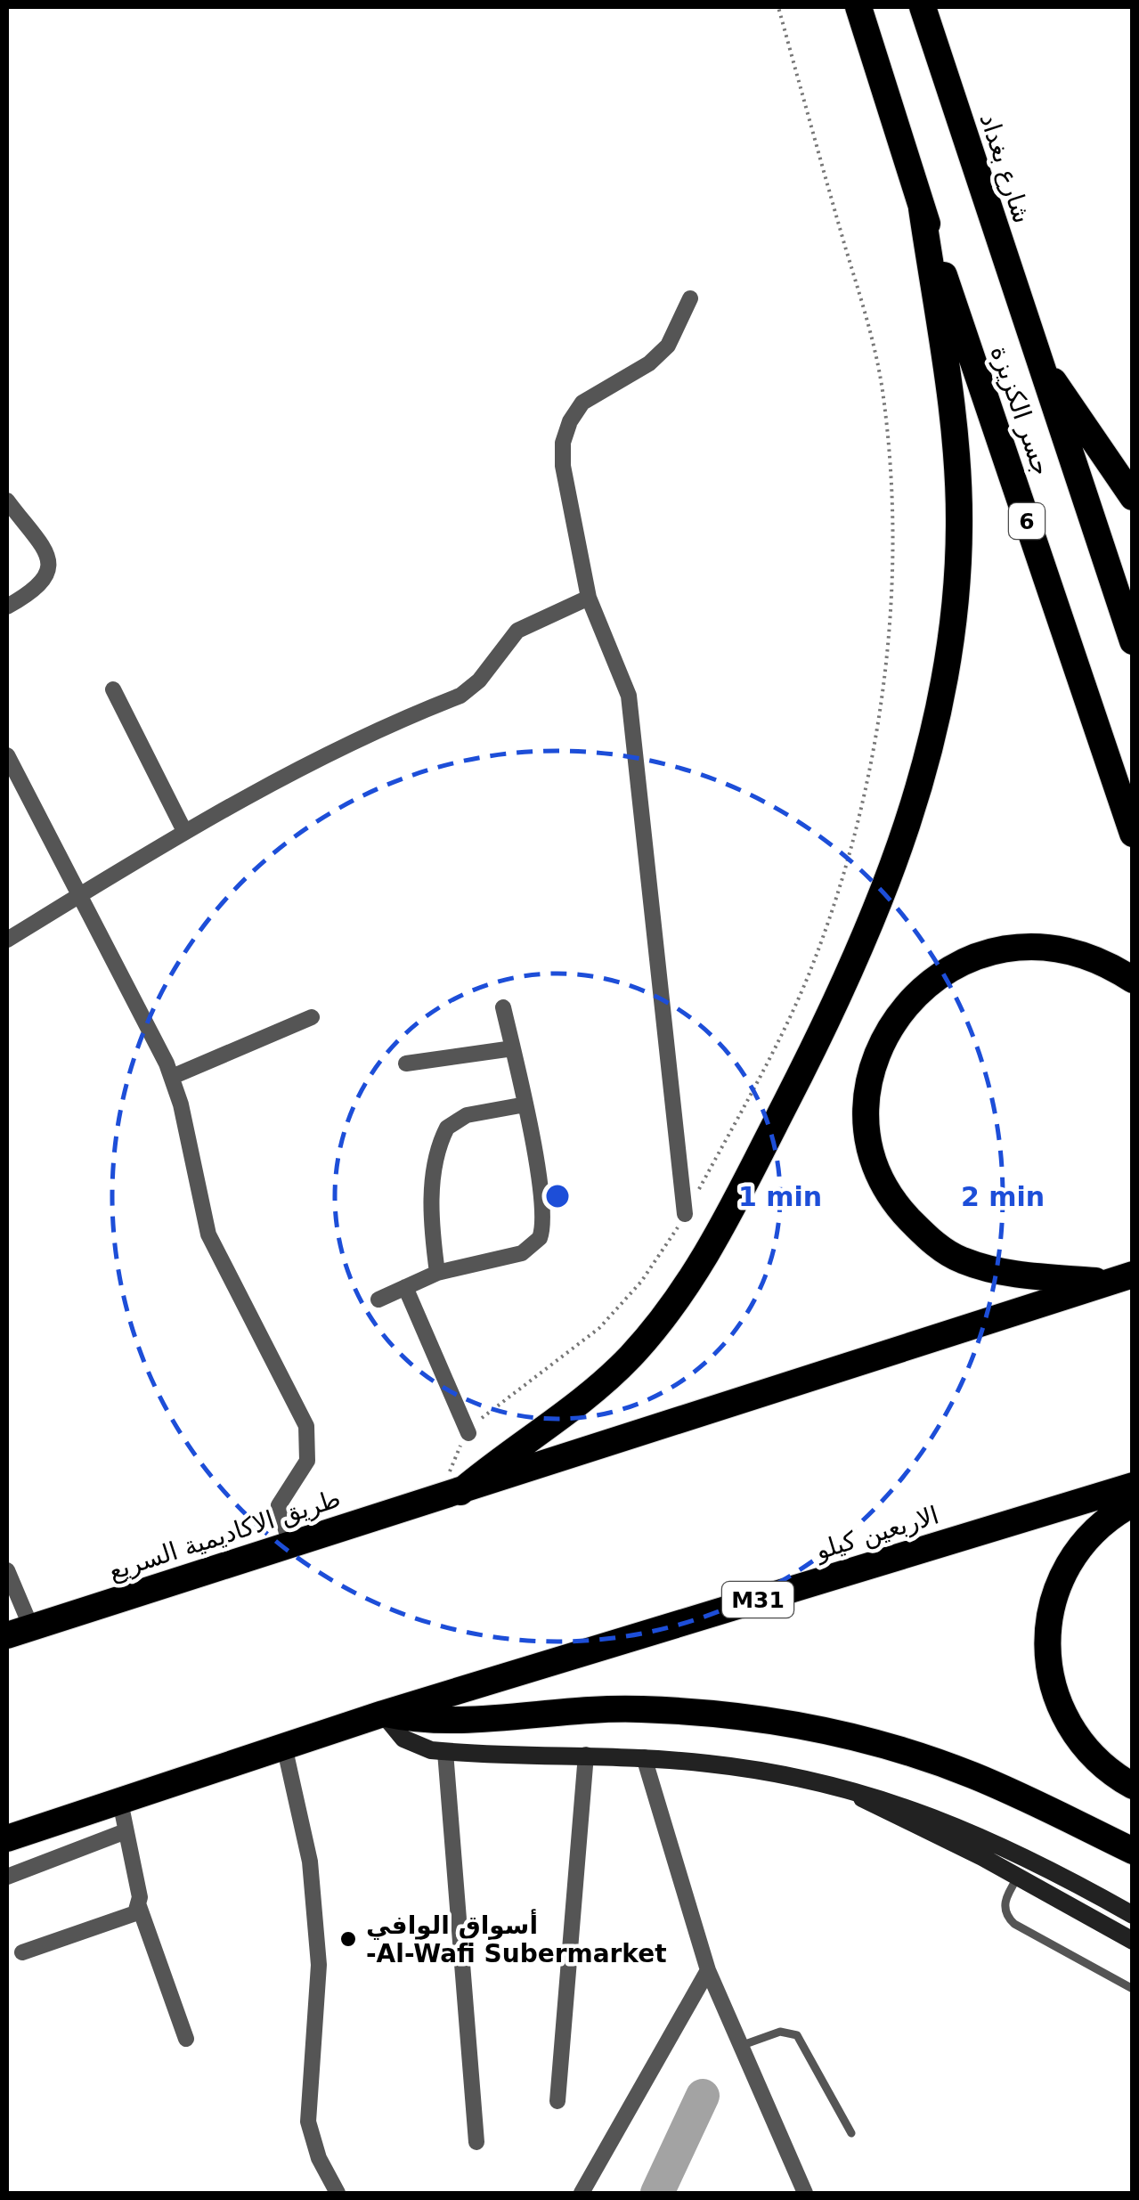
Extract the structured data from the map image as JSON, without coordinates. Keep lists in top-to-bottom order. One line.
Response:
{"streets":{"highway":["شارع بغداد","جسر الكزيزة","6","الاربعين كيلو","طريق الاكاديمية السريع","M31"]},"crossings":[["شارع بغداد","جسر الكزيزة"],["جسر الكزيزة","6"]],"places":["أسواق الوافي -Al-Wafi Subermarket"],"rings":["1 min","2 min"]}
